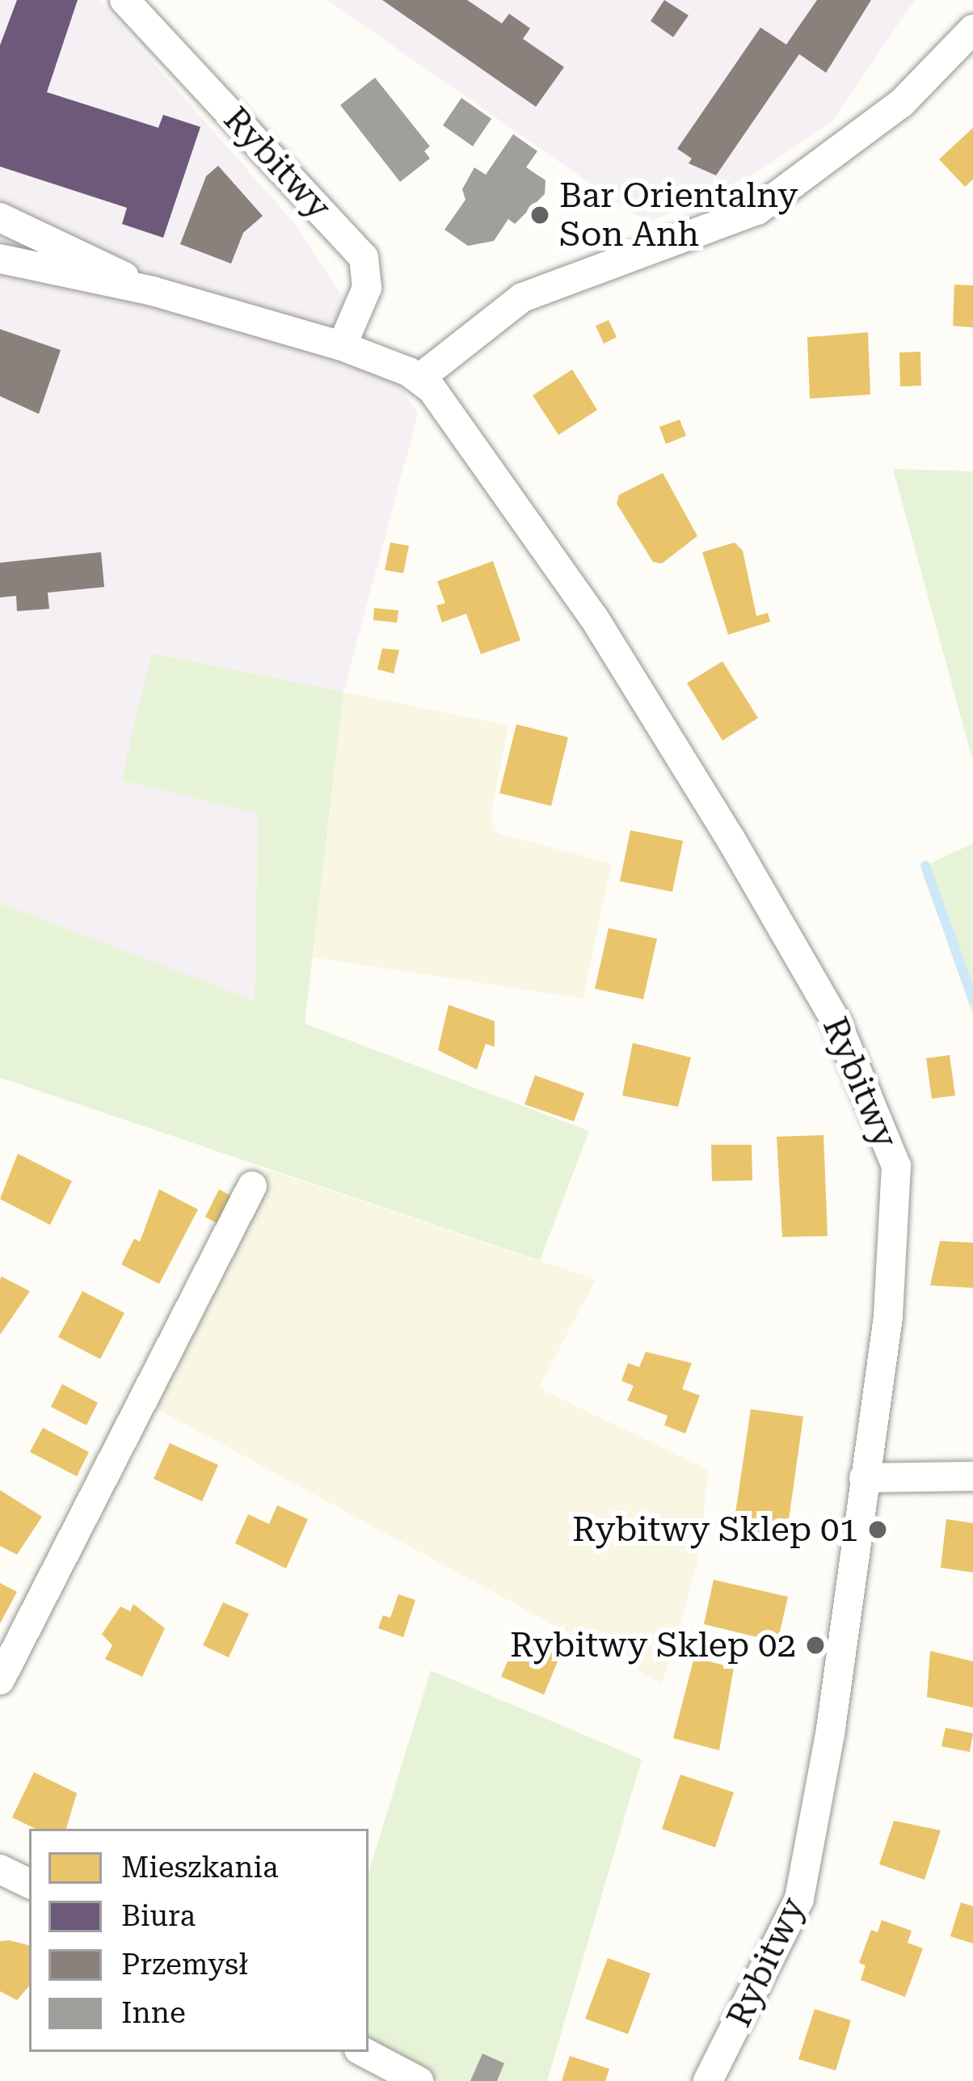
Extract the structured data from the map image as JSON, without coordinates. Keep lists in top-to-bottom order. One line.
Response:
{"streets":{"street":["Rybitwy"]},"places":["Bar Orientalny Son Anh","Rybitwy Sklep 01","Rybitwy Sklep 02"],"legend":["Mieszkania","Biura","Przemysł","Inne"]}
